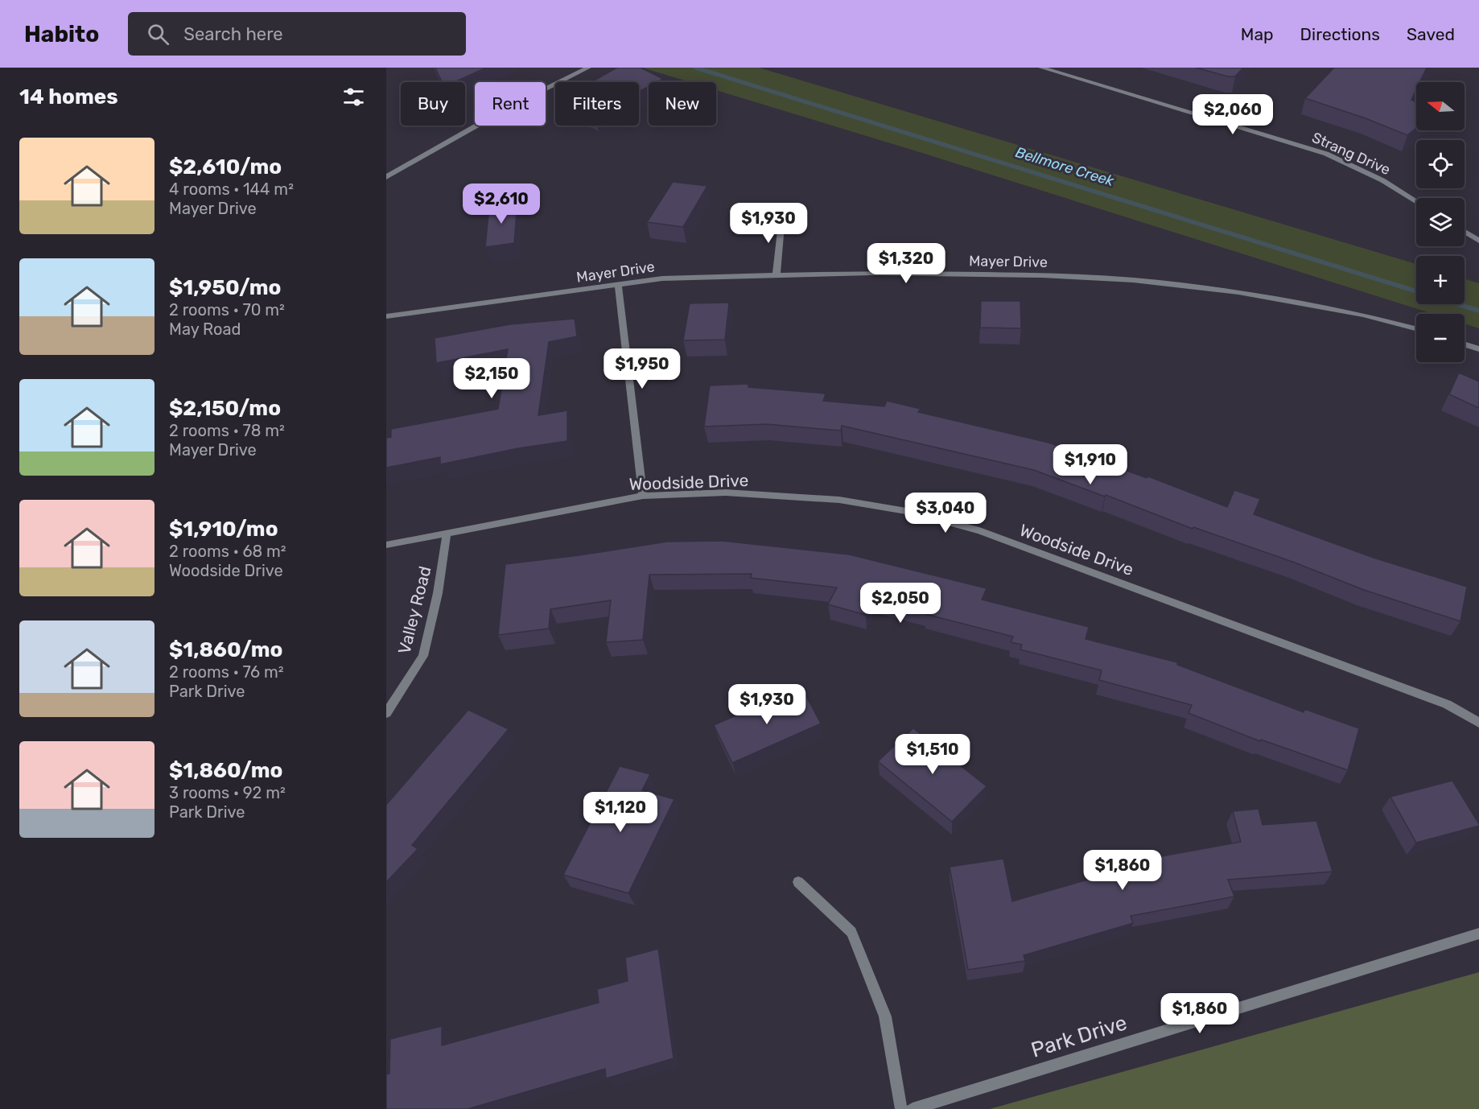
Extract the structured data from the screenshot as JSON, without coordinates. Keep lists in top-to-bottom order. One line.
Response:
{"streets":{"street":["Strang Drive","Mayer Drive","Woodside Drive","Valley Road","Park Drive"]},"crossings":[["Woodside Drive","Valley Road"]],"water":["Bellmore Creek"],"north":"left","page":{"header":"Habito","search":"Search here","nav":["Map","Directions","Saved"],"heading":"14 homes","map_buttons":["+","−"],"chip":["Buy","Rent","Filters","New"],"price":["$2,060","$2,610","$1,930","$1,320","$1,950","$2,150","$1,910","$3,040","$2,050","$1,930","$1,510","$1,120","$1,860","$1,860"],"list":[{"name":"$2,610/mo","note":"4 rooms · 144 m² · Mayer Drive"},{"name":"$1,950/mo","note":"2 rooms · 70 m² · May Road"},{"name":"$2,150/mo","note":"2 rooms · 78 m² · Mayer Drive"},{"name":"$1,910/mo","note":"2 rooms · 68 m² · Woodside Drive"},{"name":"$1,860/mo","note":"2 rooms · 76 m² · Park Drive"},{"name":"$1,860/mo","note":"3 rooms · 92 m² · Park Drive"}]}}
